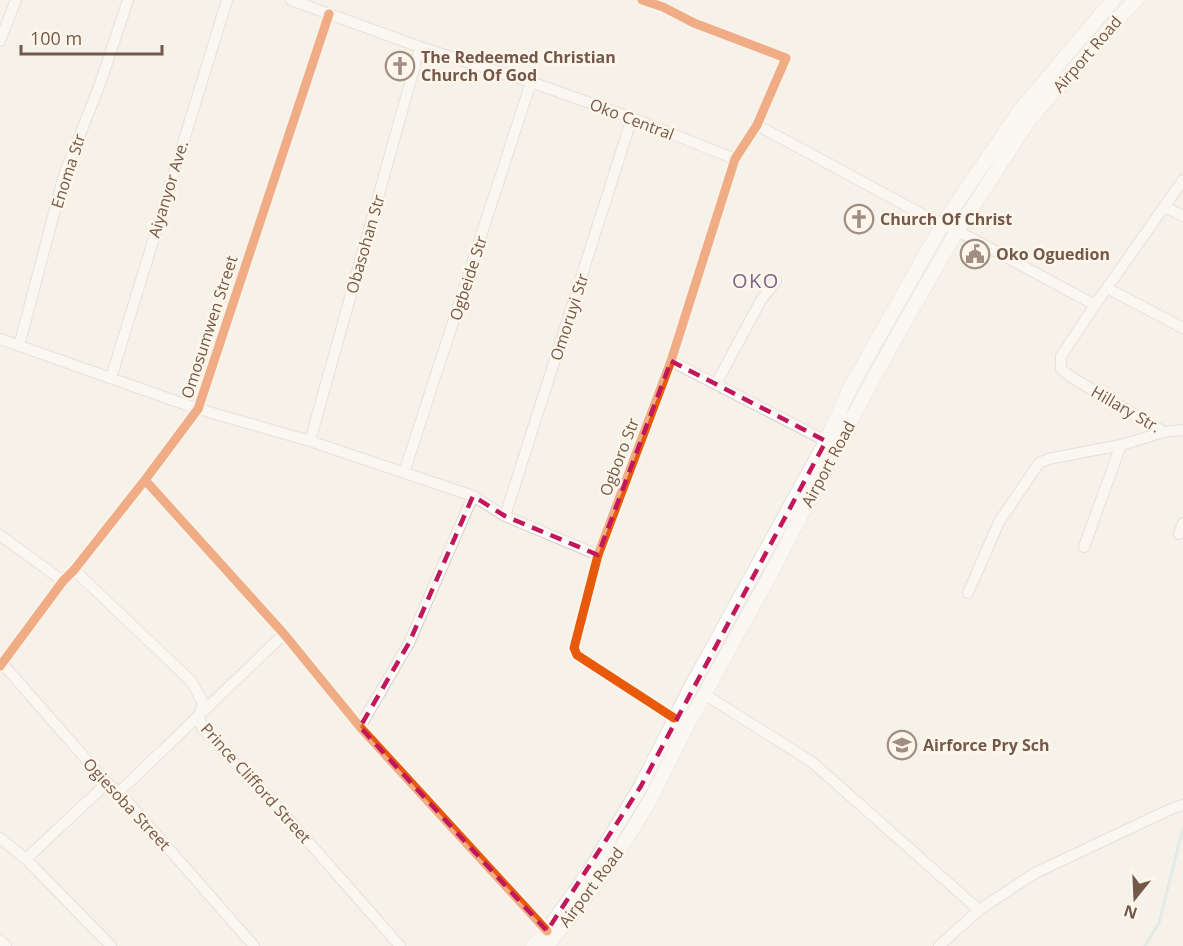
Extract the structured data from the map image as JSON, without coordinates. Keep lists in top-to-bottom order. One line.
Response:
{"streets":{"main road":["Airport Road"],"street":["Oko Central","Enoma Str","Aiyanyor Ave.","Obasohan Str","Ogbeide Str","Omoruyi Str","Omosumwen Street","Hillary Str.","Ogboro Str","Prince Clifford Street","Ogiesoba Street"]},"crossings":[["Airport Road","Ogboro Str"],["Oko Central","Obasohan Str"],["Oko Central","Ogbeide Str"],["Oko Central","Omoruyi Str"],["Oko Central","Omosumwen Street"],["Oko Central","Ogboro Str"],["Omosumwen Street","Prince Clifford Street"],["Omosumwen Street","Ogiesoba Street"]],"districts":["OKO"],"places":{"church":["The Redeemed Christian Church Of God","Church Of Christ"],"public building":["Oko Oguedion"],"school or university":["Airforce Pry Sch"]},"scale_bar":"100 m","north":"bottom"}
